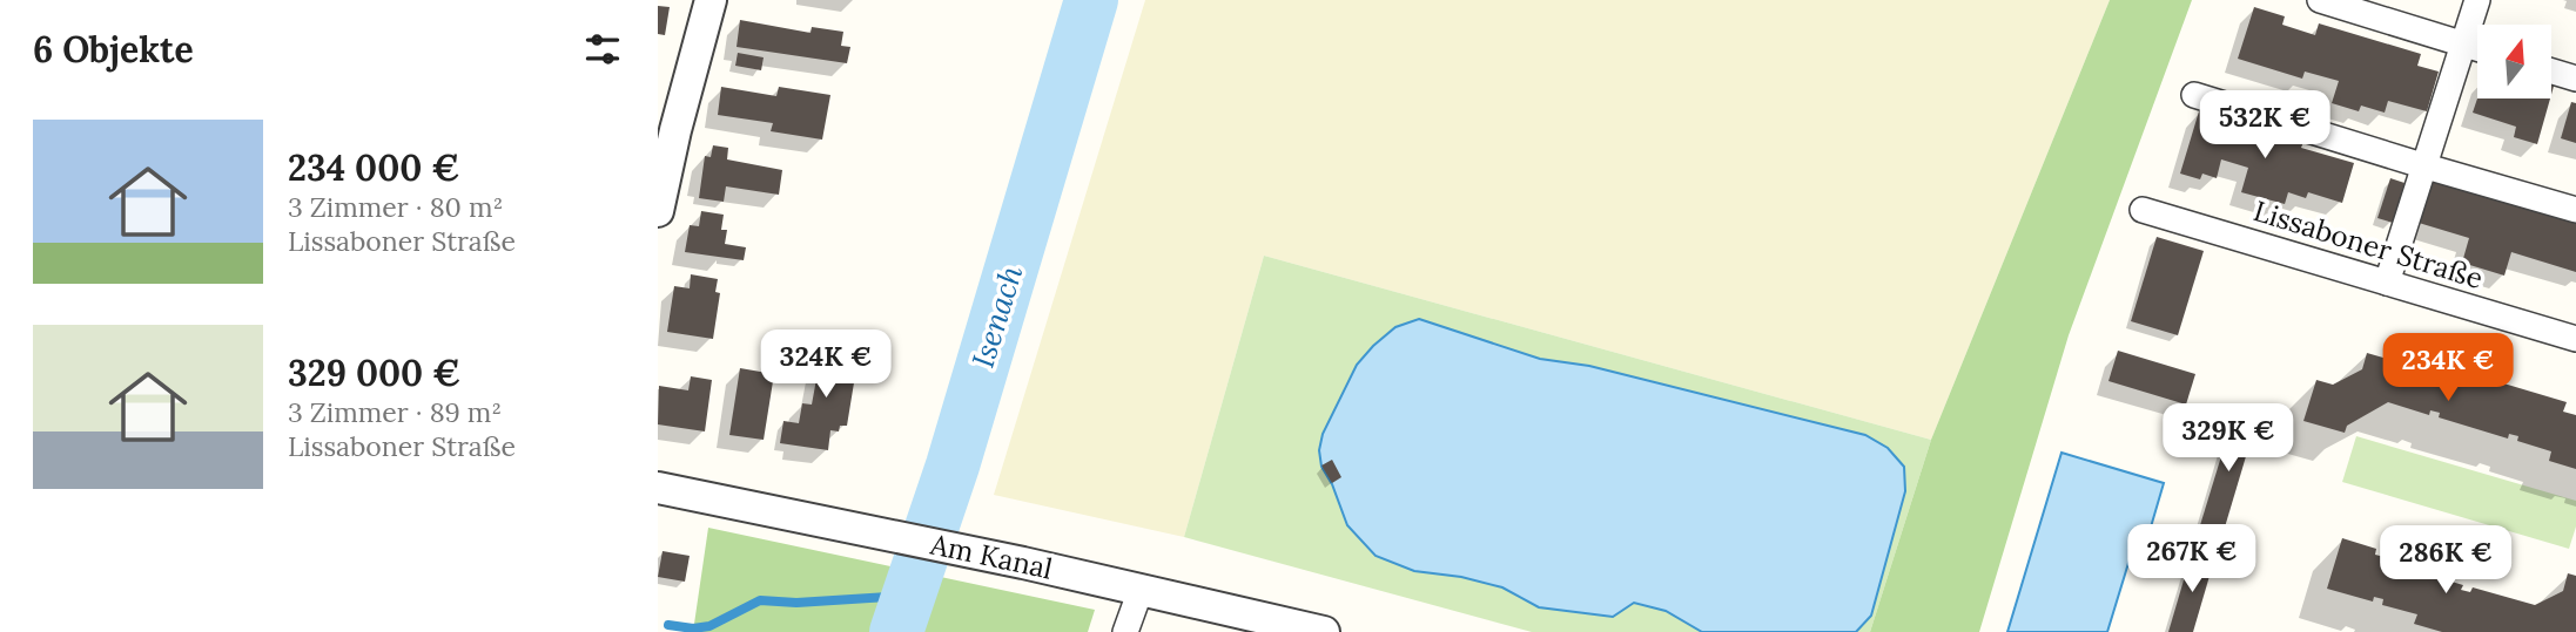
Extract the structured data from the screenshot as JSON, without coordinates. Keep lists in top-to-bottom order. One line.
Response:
{"streets":{"street":["Lissaboner Straße","Am Kanal"]},"water":["Isenach"],"north":"top","page":{"heading":"6 Objekte","price":["532K €","324K €","234K €","329K €","267K €","286K €"],"list":[{"name":"234 000 €","note":"3 Zimmer · 80 m² · Lissaboner Straße"},{"name":"329 000 €","note":"3 Zimmer · 89 m² · Lissaboner Straße"}]}}
